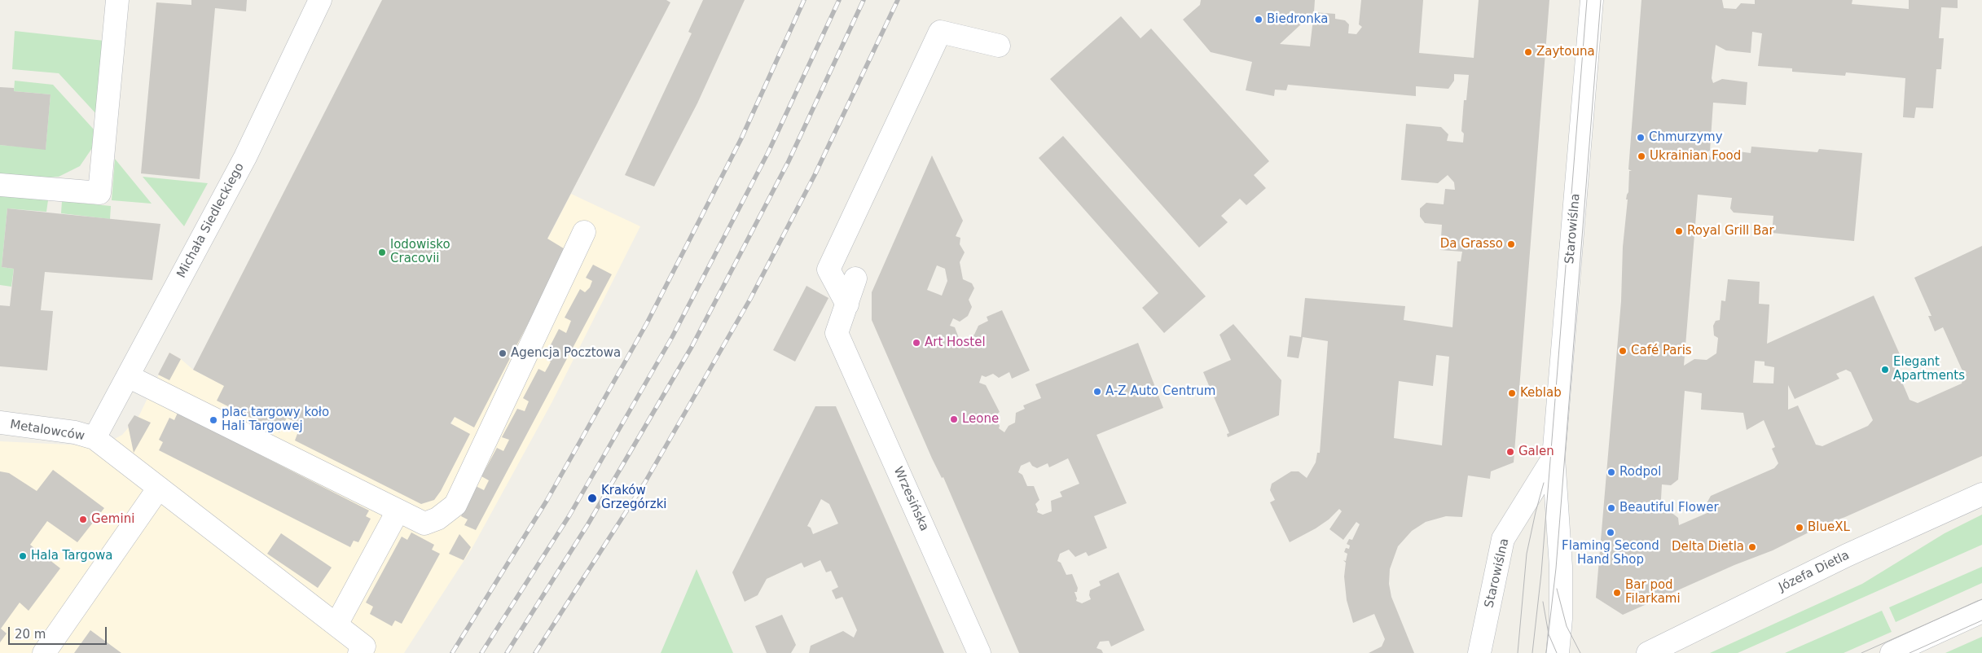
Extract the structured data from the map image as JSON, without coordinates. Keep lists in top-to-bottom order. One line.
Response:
{"streets":{"street":["Michała Siedleckiego","Starowiślna","Metalowców","Wrzesińska","Józefa Dietla"]},"crossings":[["Michała Siedleckiego","Metalowców"]],"places":["Biedronka","Zaytouna","Chmurzymy","Ukrainian Food","Royal Grill Bar","Da Grasso","lodowisko Cracovii","Art Hostel","Café Paris","Agencja Pocztowa","Elegant Apartments","A-Z Auto Centrum","Keblab","Leone","plac targowy koło Hali Targowej","Galen","Rodpol","Kraków Grzegórzki","Beautiful Flower","Gemini","BlueXL","Flaming Second Hand Shop","Delta Dietla","Hala Targowa","Bar pod Filarkami"],"scale_bar":"20 m"}
